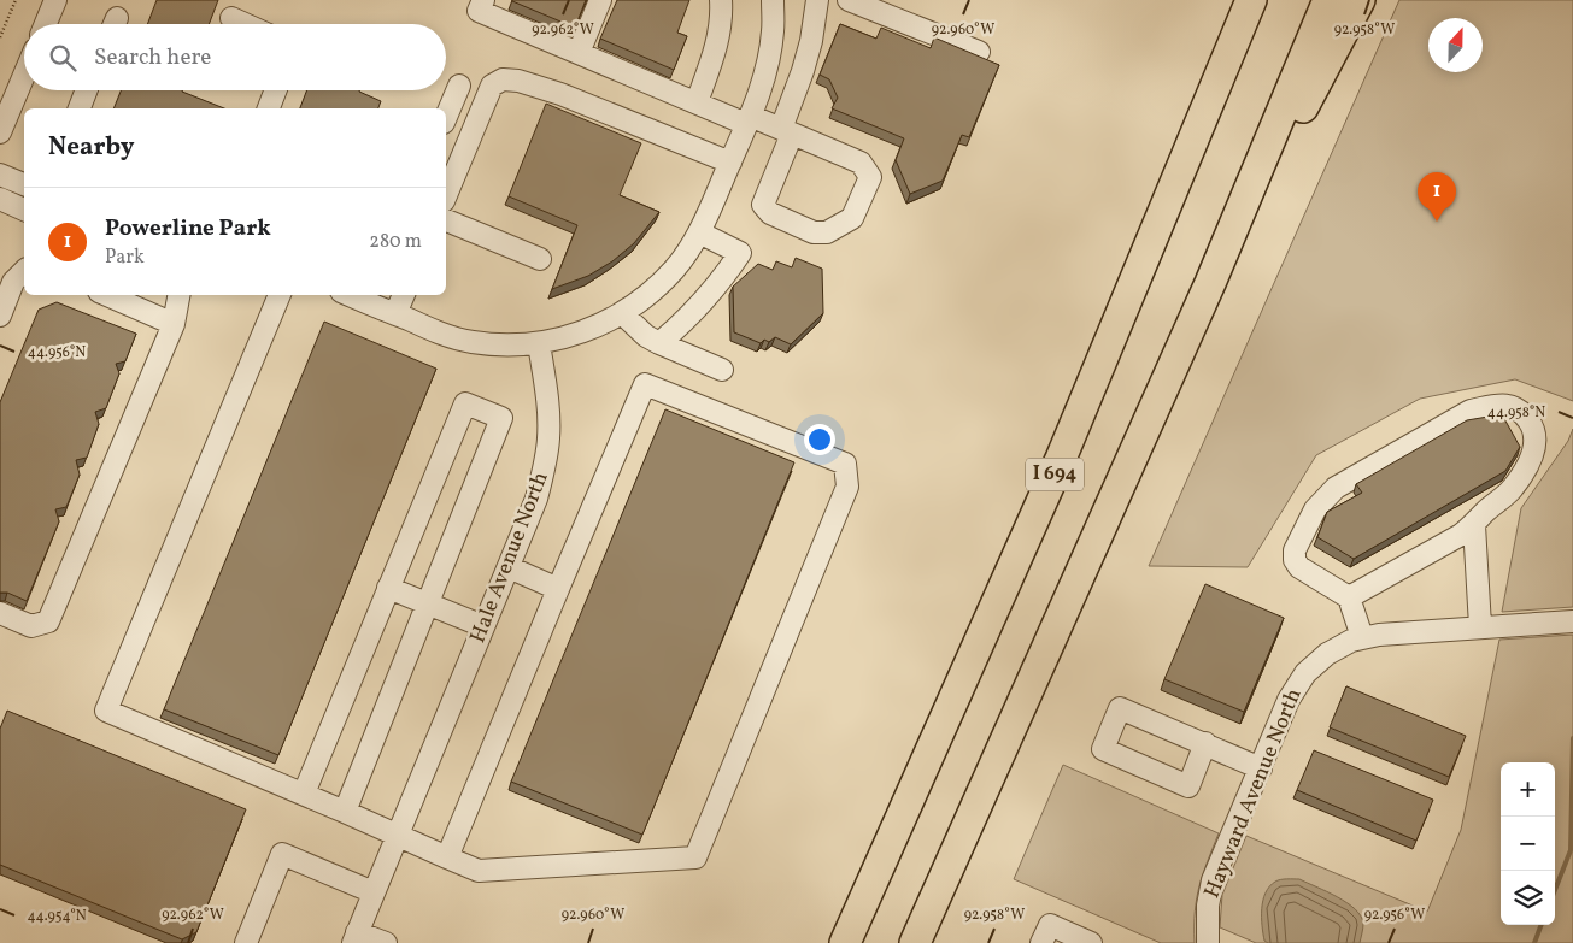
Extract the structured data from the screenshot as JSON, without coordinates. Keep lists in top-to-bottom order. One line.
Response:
{"streets":{"highway":["I 694"],"street":["Hale Avenue North","Hayward Avenue North"]},"north":"top","page":{"search":"Search here","heading":"Nearby","pins":"1","list":[{"mark":"1","name":"Powerline Park","note":"Park","value":"280 m"}],"map_buttons":["+","−"]},"coordinates":["92.962°W","92.960°W","92.958°W","44.956°N","44.958°N","92.956°W","44.954°N"]}
